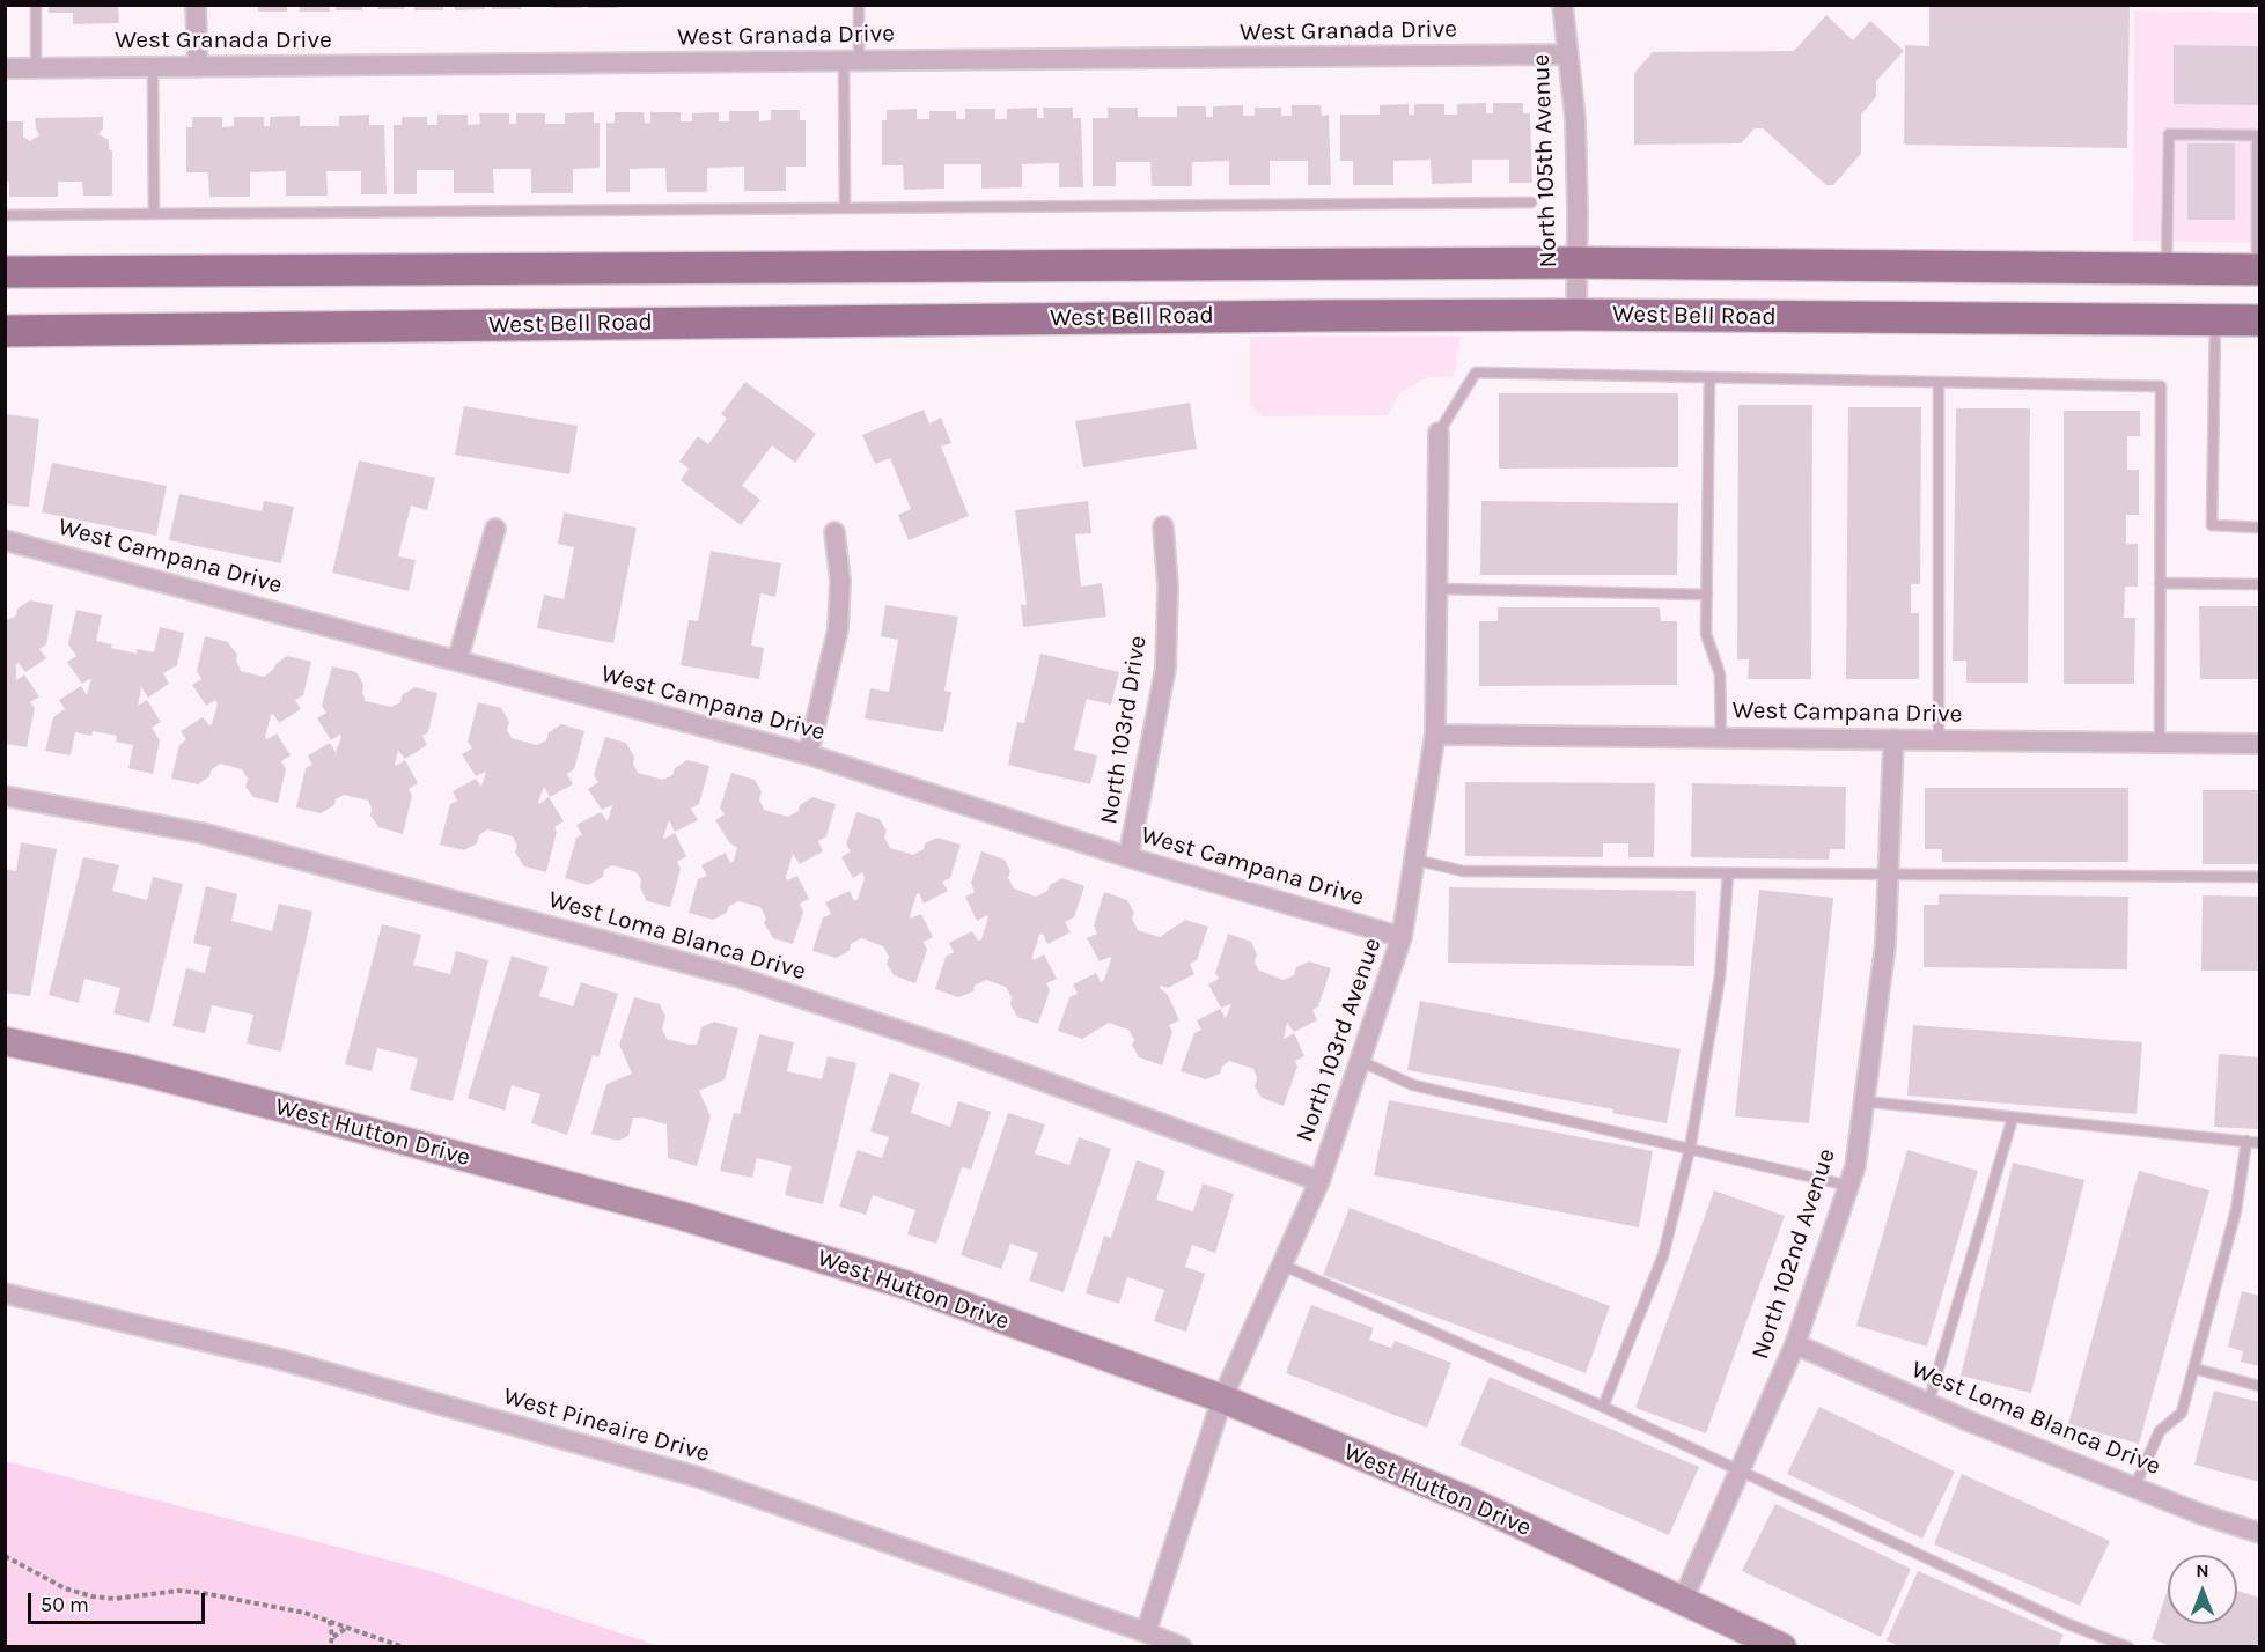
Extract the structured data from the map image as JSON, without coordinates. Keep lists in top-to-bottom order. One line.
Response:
{"streets":{"main road":["West Bell Road"],"street":["West Granada Drive","North 105th Avenue","West Campana Drive","North 103rd Drive","West Loma Blanca Drive","North 103rd Avenue","West Hutton Drive","North 102nd Avenue","West Pineaire Drive"]},"crossings":[["West Granada Drive","North 105th Avenue"],["North 105th Avenue","West Bell Road"],["West Campana Drive","North 103rd Drive"],["West Campana Drive","North 103rd Avenue"],["West Campana Drive","North 102nd Avenue"],["West Loma Blanca Drive","North 103rd Avenue"],["West Loma Blanca Drive","North 102nd Avenue"],["North 103rd Avenue","West Hutton Drive"],["North 103rd Avenue","West Pineaire Drive"],["West Hutton Drive","North 102nd Avenue"]],"scale_bar":"50 m","north":"top"}
